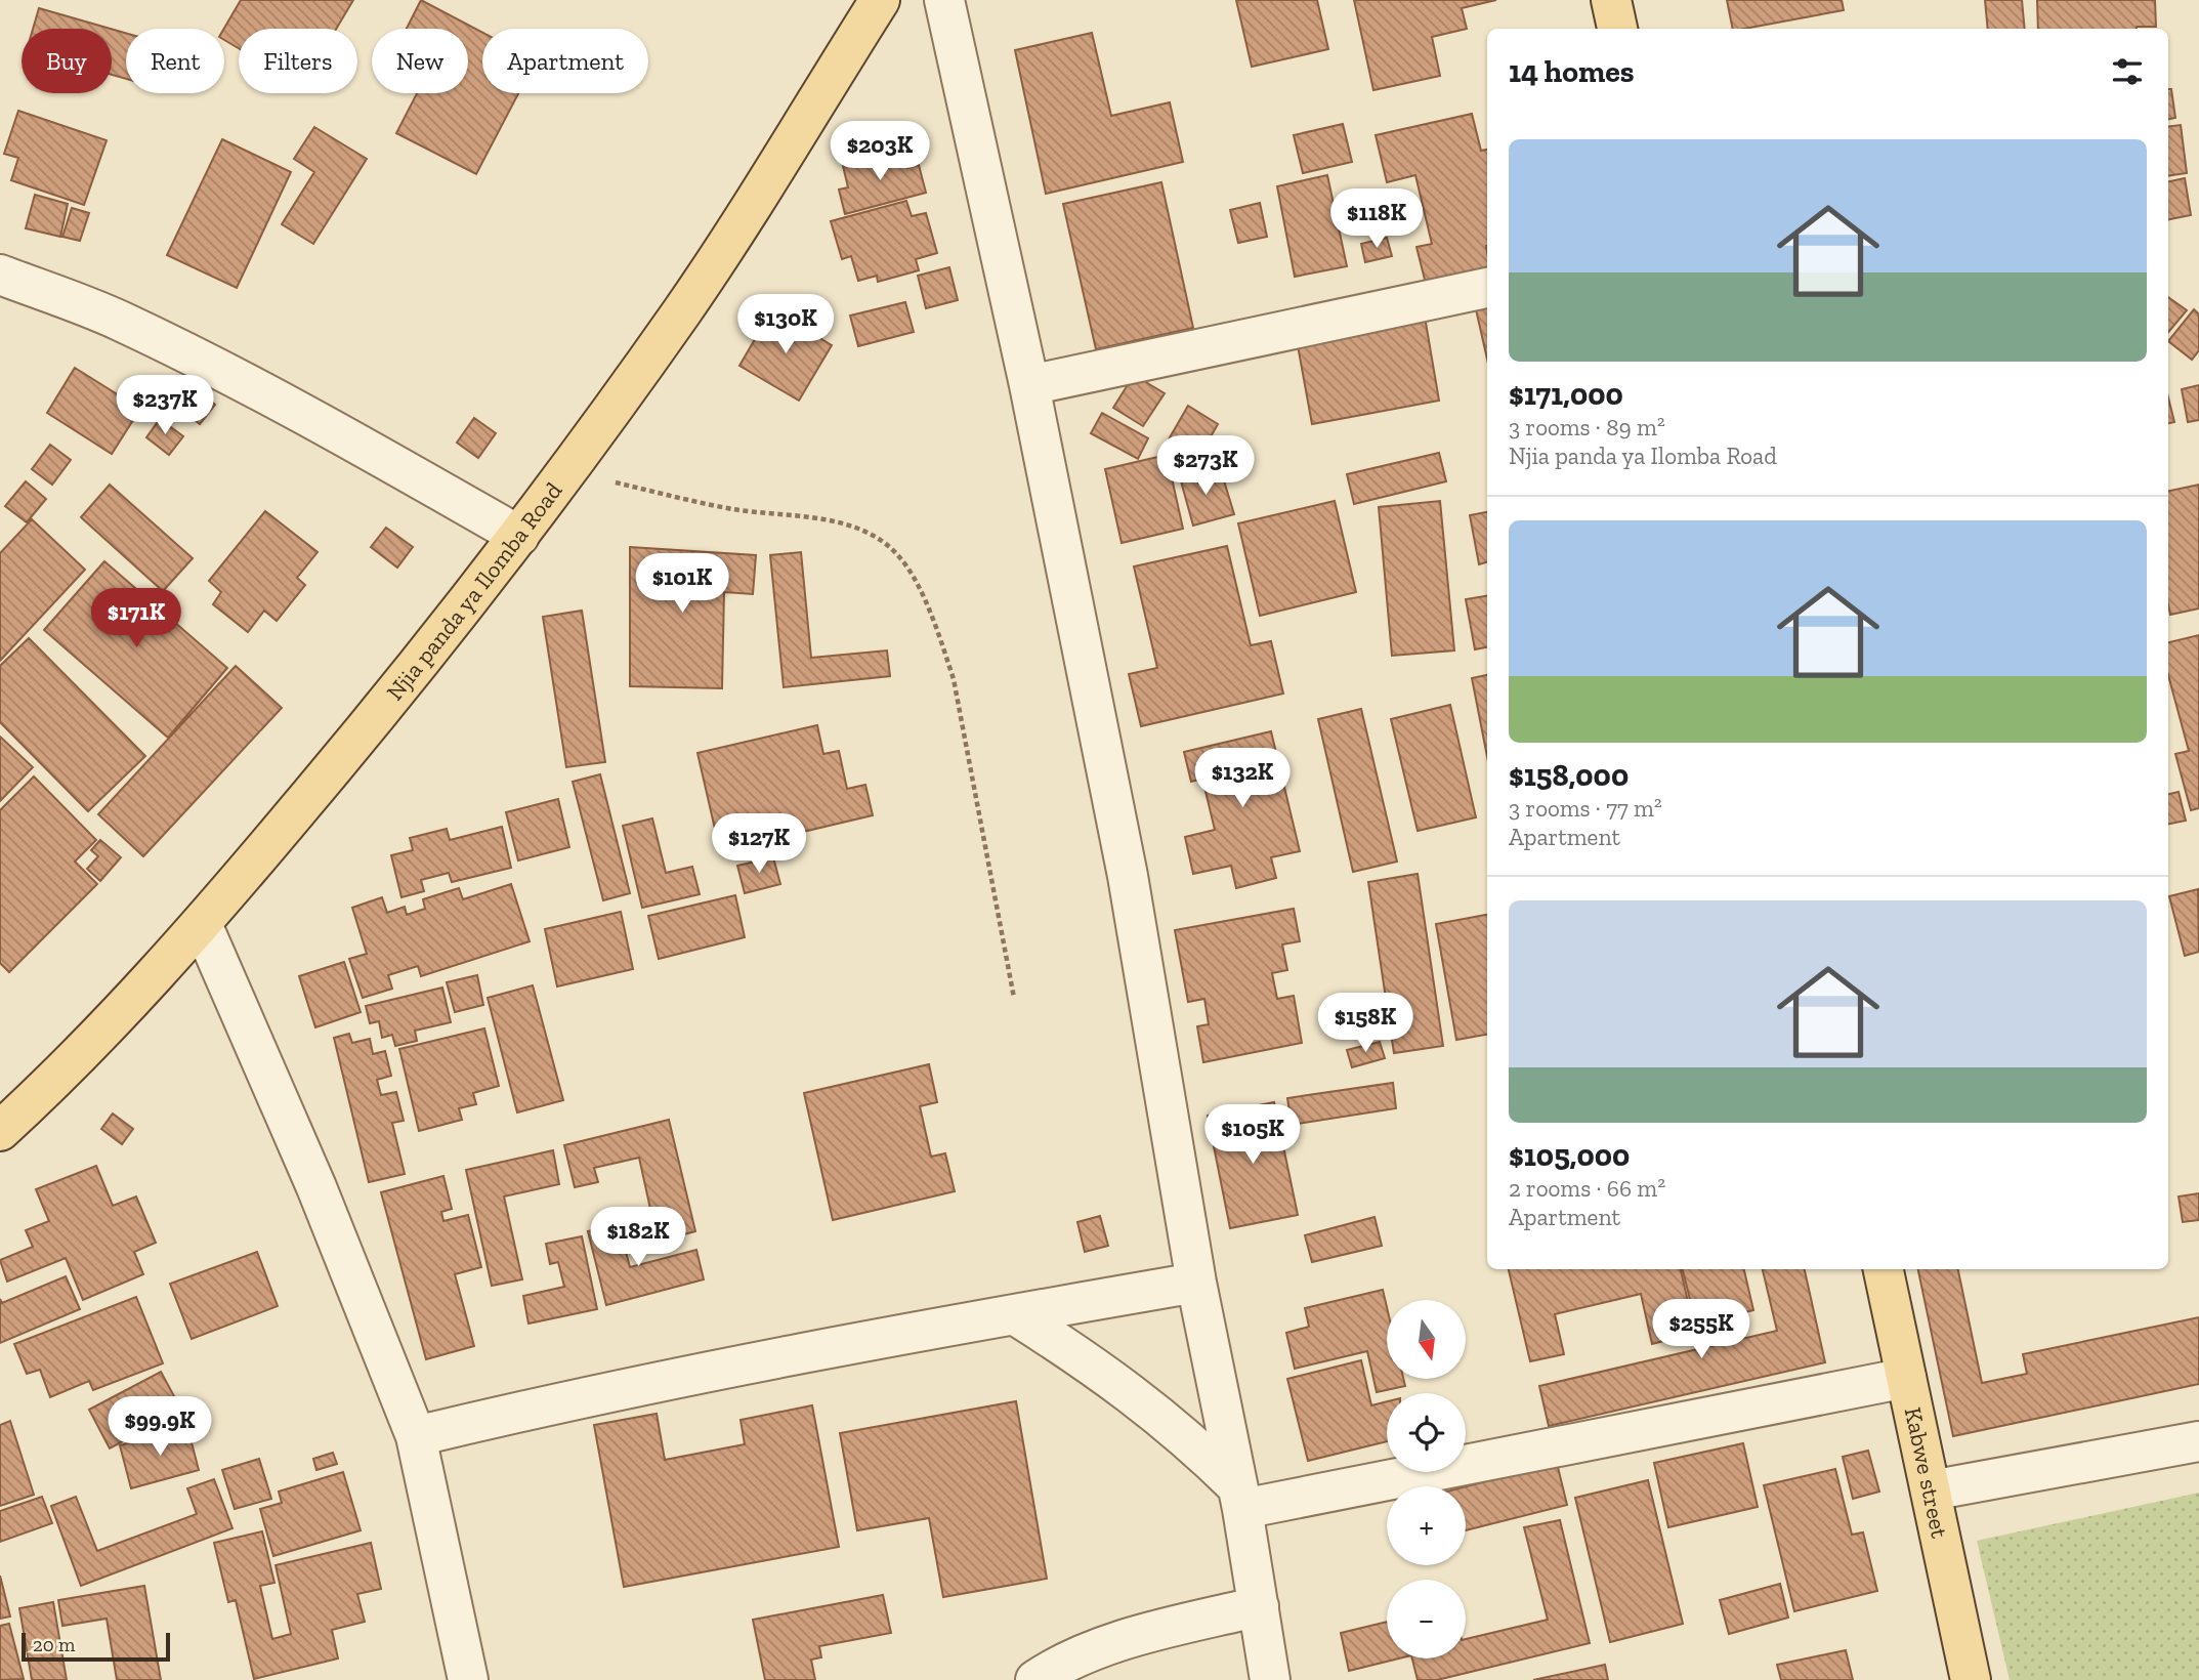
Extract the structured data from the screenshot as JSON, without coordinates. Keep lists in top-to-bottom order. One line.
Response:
{"streets":{"main road":["Njia panda ya Ilomba Road","Kabwe street"]},"scale_bar":"20 m","north":"bottom","page":{"chip":["Buy","Rent","Filters","New","Apartment"],"heading":"14 homes","list":[{"name":"$171,000","note":"3 rooms · 89 m² · Njia panda ya Ilomba Road"},{"name":"$158,000","note":"3 rooms · 77 m² · Apartment"},{"name":"$105,000","note":"2 rooms · 66 m² · Apartment"}],"price":["$203K","$118K","$130K","$237K","$273K","$101K","$171K","$132K","$127K","$158K","$105K","$182K","$255K","$99.9K"],"map_buttons":["+","−"],"scale":"20 m"}}
